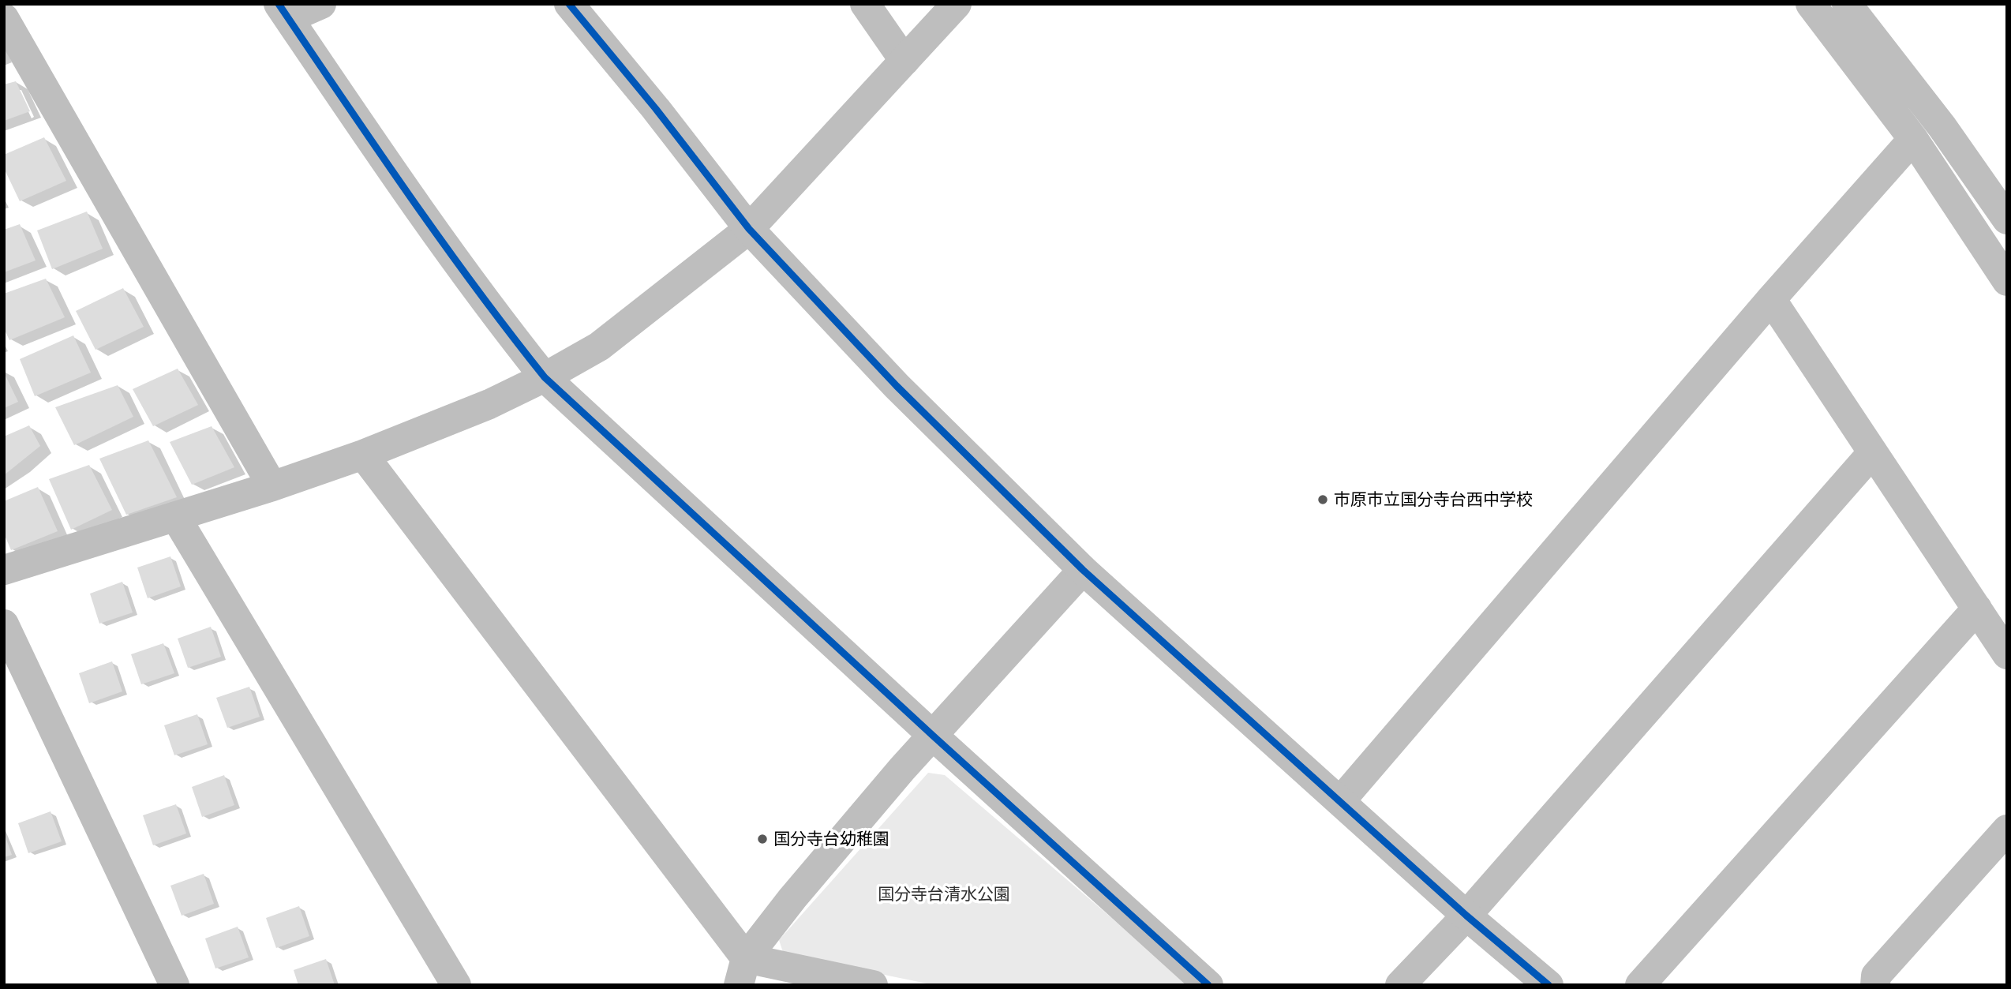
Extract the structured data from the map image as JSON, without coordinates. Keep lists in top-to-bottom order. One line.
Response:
{"parks":["国分寺台清水公園"],"places":["市原市立国分寺台西中学校","国分寺台幼稚園"]}
